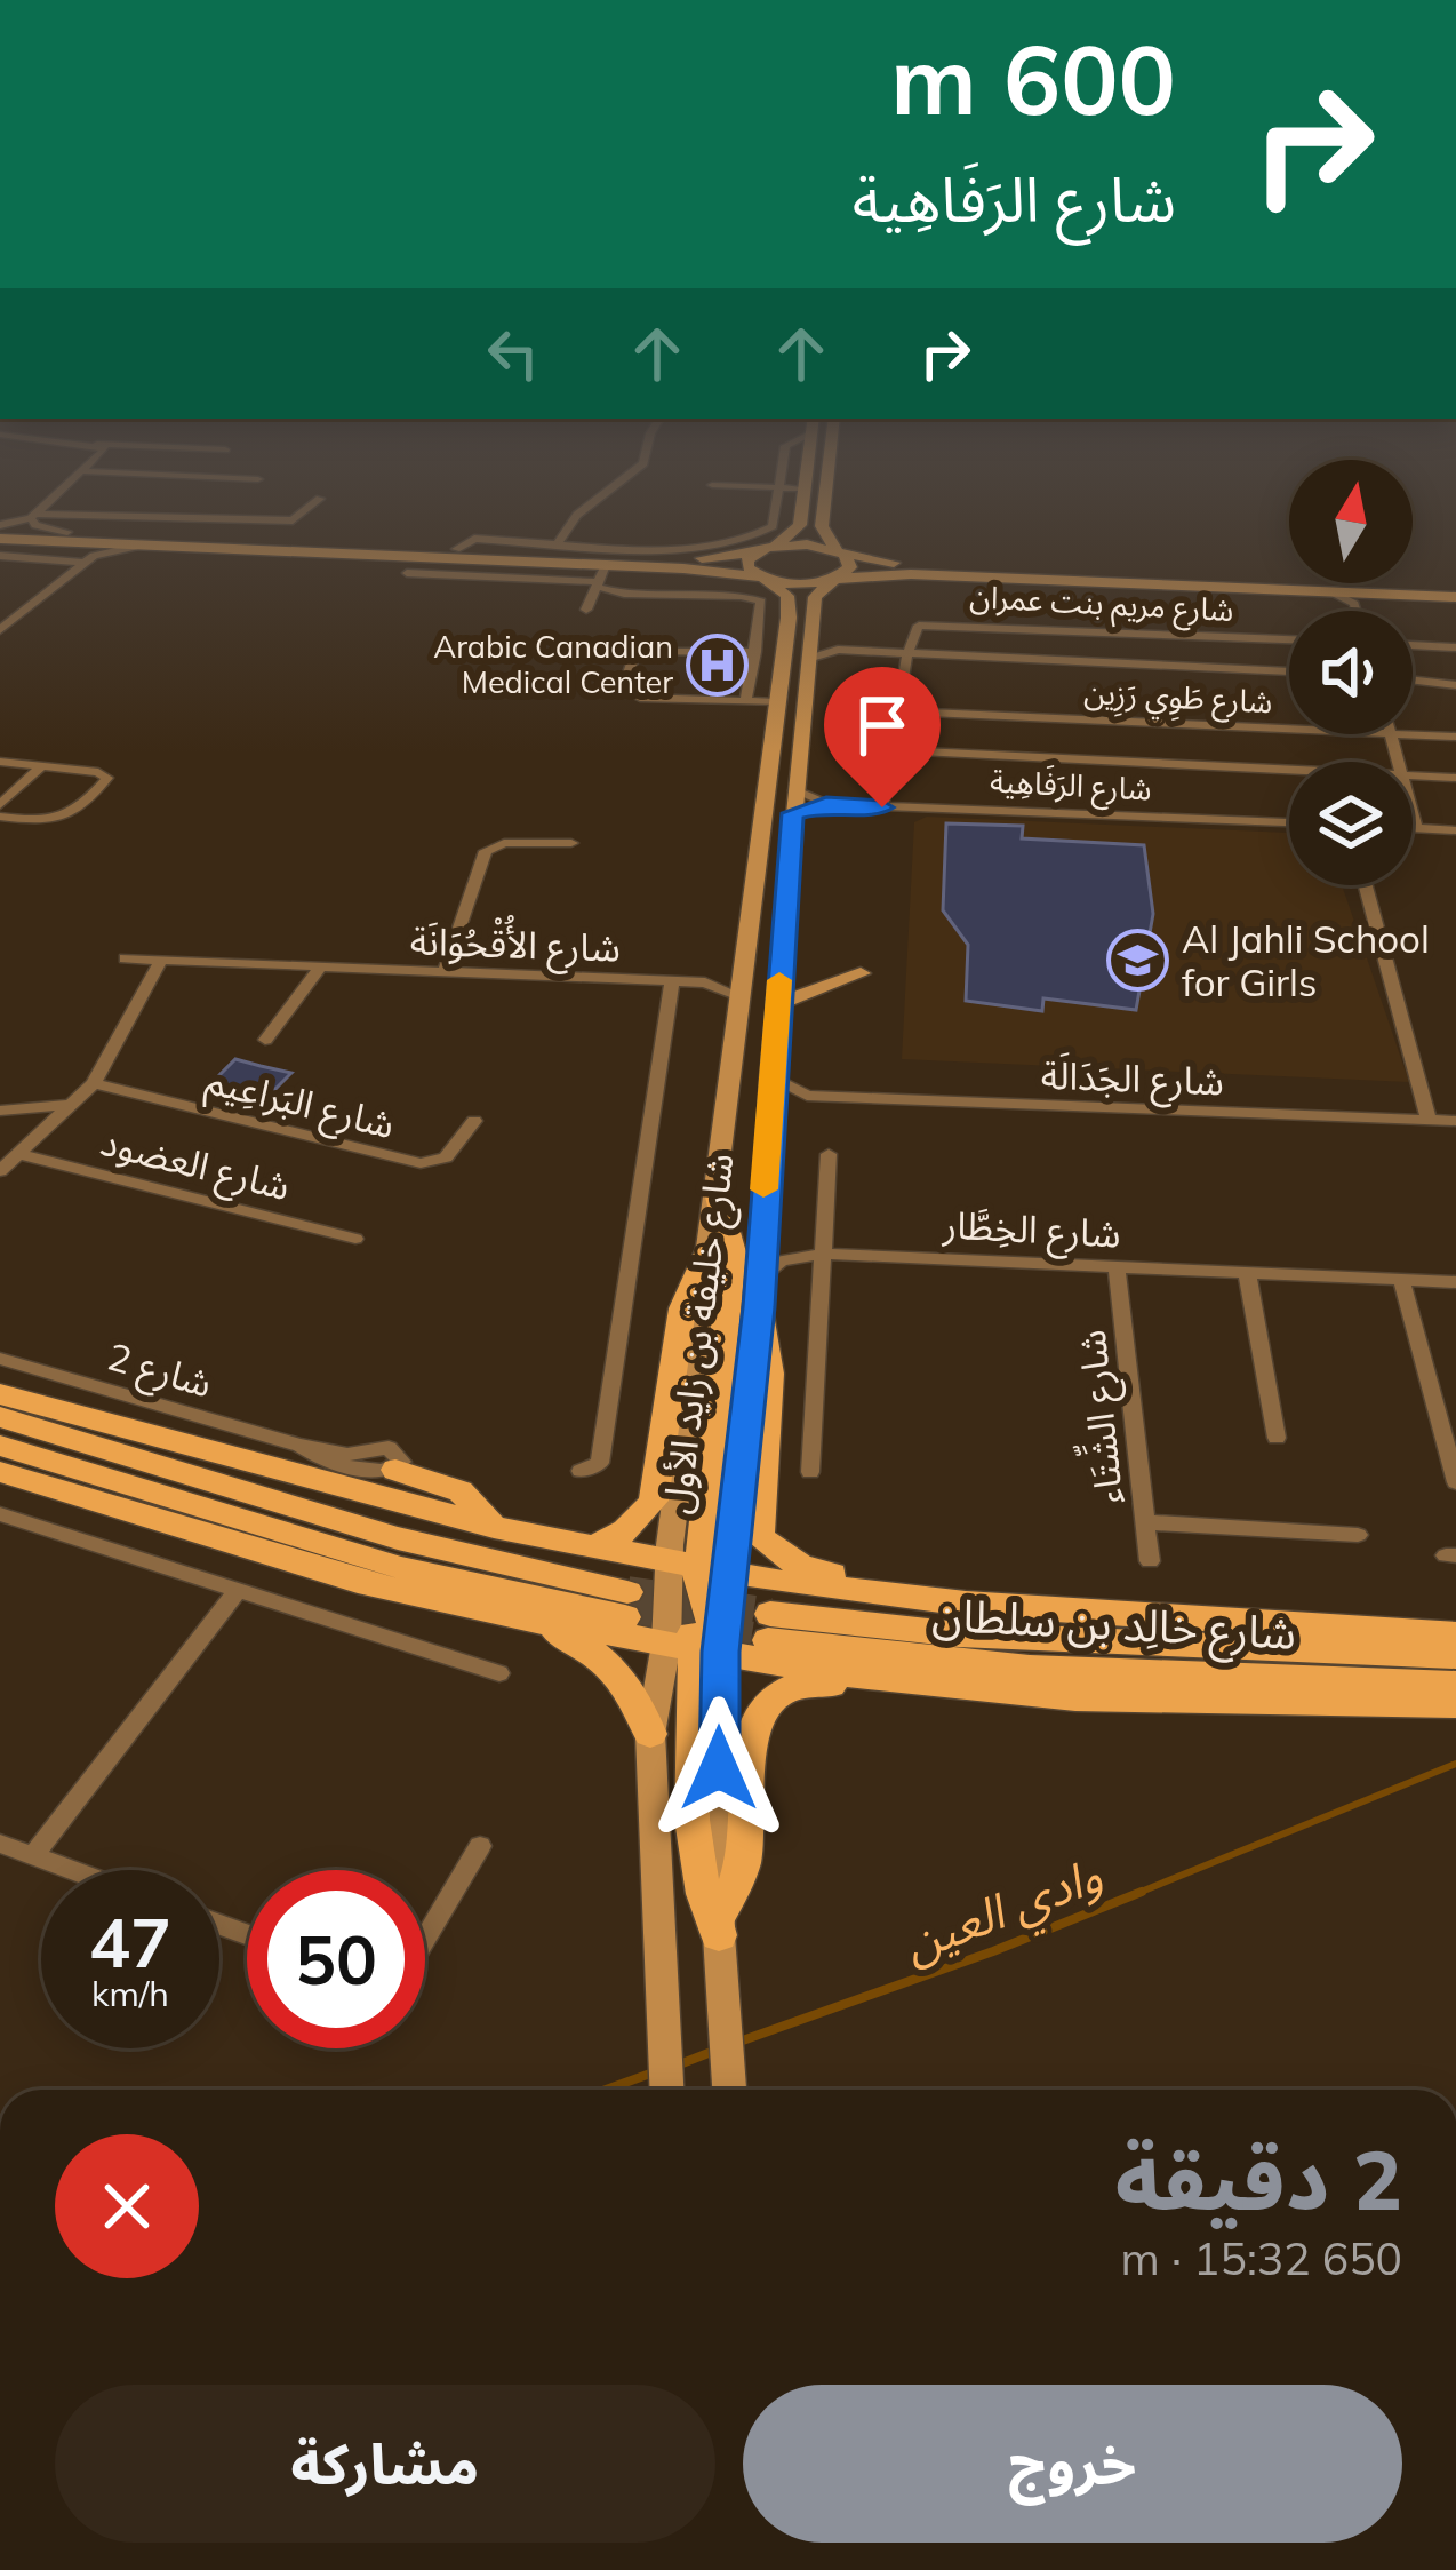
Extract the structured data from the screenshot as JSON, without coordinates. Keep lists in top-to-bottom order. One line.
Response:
{"streets":{"main road":["شارع خليفة بن زايد الأول","شارع خالِد بن سلطان"],"street":["شارع مريم بنت عمران","شارع طَوِي رَزِين","شارع الرَفَاهِية","شارع الأُقْحُوَانَة","شارع الجَدَالَة","شارع البَراعِيم","شارع العضود","شارع الخِطَّار","شارع 2","شارع الشِّتَاء"]},"crossings":[["شارع الرَفَاهِية","شارع خليفة بن زايد الأول"],["شارع الجَدَالَة","شارع خليفة بن زايد الأول"],["شارع الخِطَّار","شارع خليفة بن زايد الأول"],["شارع الخِطَّار","شارع الشِّتَاء"]],"water":["وادي العين"],"places":{"hospital":["Arabic Canadian Medical Center"],"school or university":["Al Jahli School for Girls"]},"north":"top","page":{"turn":["600 m","شارع الرَفَاهِية"],"speed":"47 km/h","limit":"50","heading":["2 دقيقة","650 m · 15:32"],"buttons":["خروج","مشاركة"]}}
